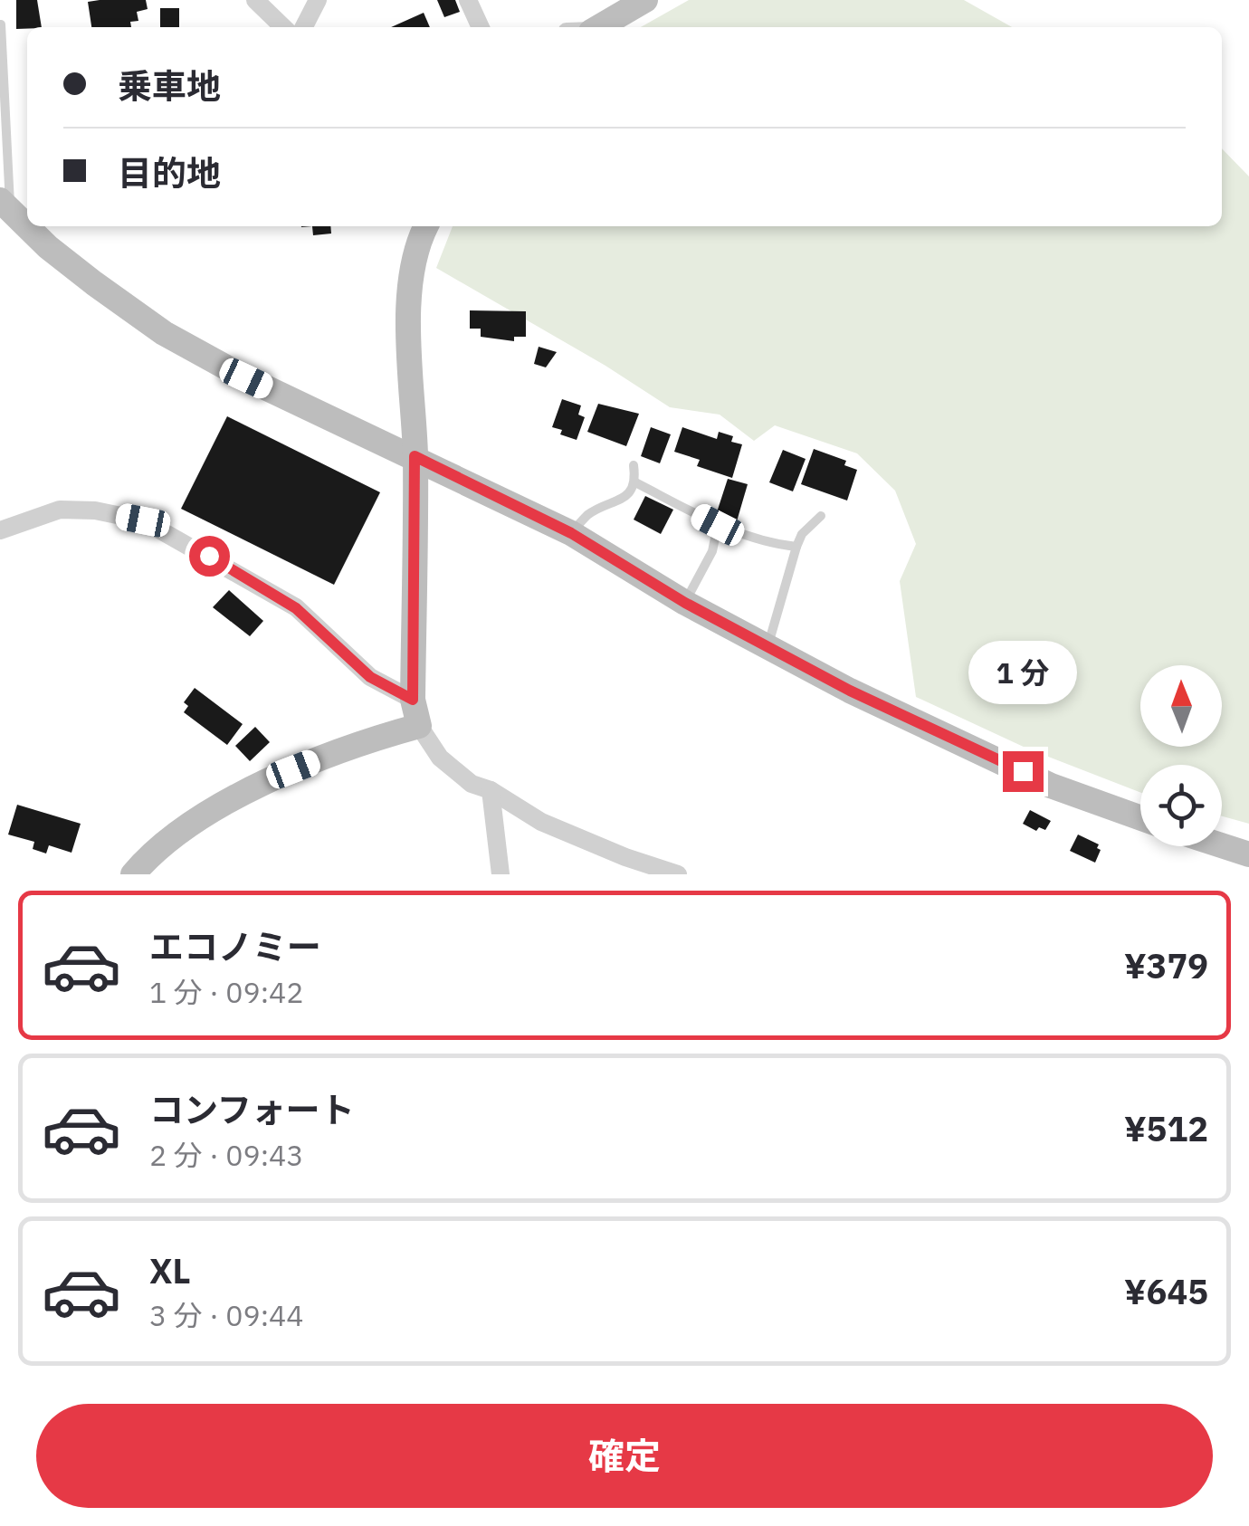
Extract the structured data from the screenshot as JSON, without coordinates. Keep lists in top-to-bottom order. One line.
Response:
{"north":"top","page":{"banner":["乗車地","目的地"],"bubble":"1 分","list":[{"name":"エコノミー","note":"1 分 · 09:42","value":"¥379"},{"name":"コンフォート","note":"2 分 · 09:43","value":"¥512"},{"name":"XL","note":"3 分 · 09:44","value":"¥645"}],"buttons":"確定"}}
